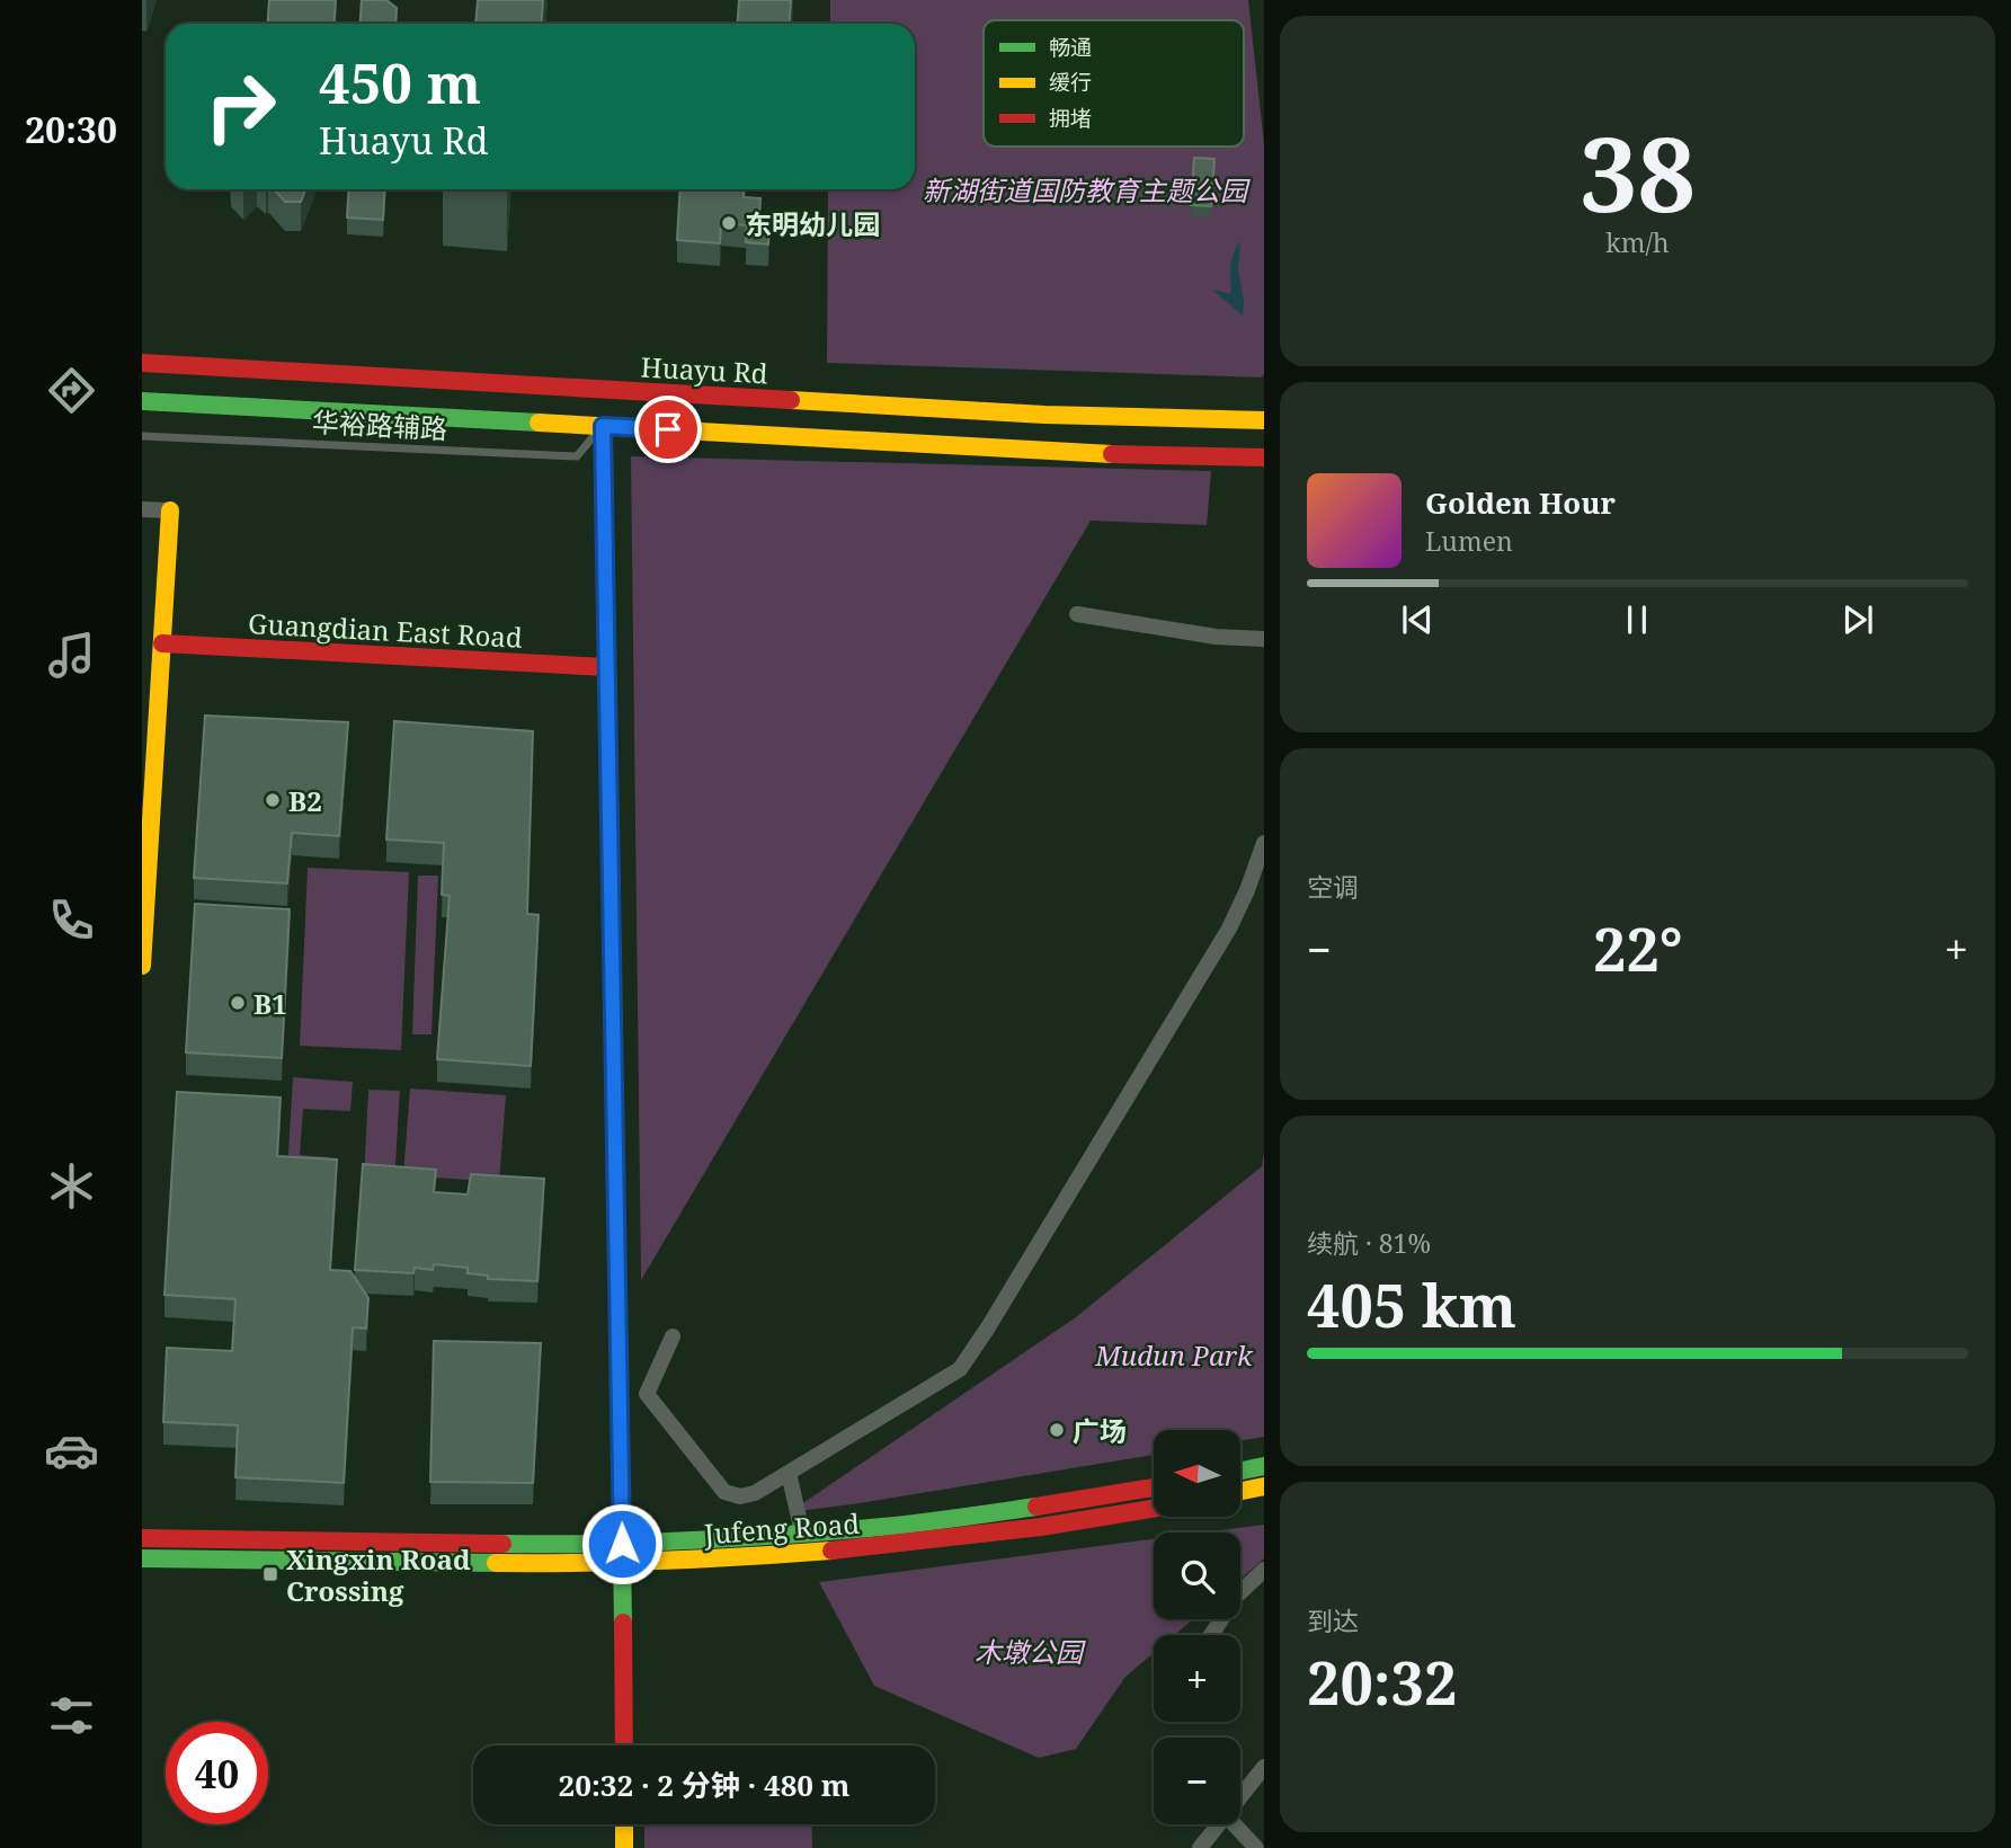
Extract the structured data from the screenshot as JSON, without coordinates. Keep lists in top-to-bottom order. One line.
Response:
{"streets":{"street":["Huayu Rd","Guangdian East Road","Jufeng Road"],"lane":["华裕路辅路"]},"parks":["新湖街道国防教育主题公园","Mudun Park","木墩公园"],"places":{"other":["东明幼儿园","B2","B1","广场"],"transit":["Xingxin Road Crossing"]},"legend":["畅通","缓行","拥堵"],"north":"left","page":{"tabs":"20:30","tile":[["38","km/h"],"空调",["续航 · 81%","405 km"],["到达","20:32"]],"turn":["450 m","Huayu Rd"],"song":["Golden Hour","Lumen"],"heat":["−","22°","+"],"map_buttons":["+","−"],"limit":"40","trip":"20:32 · 2 分钟 · 480 m"}}
